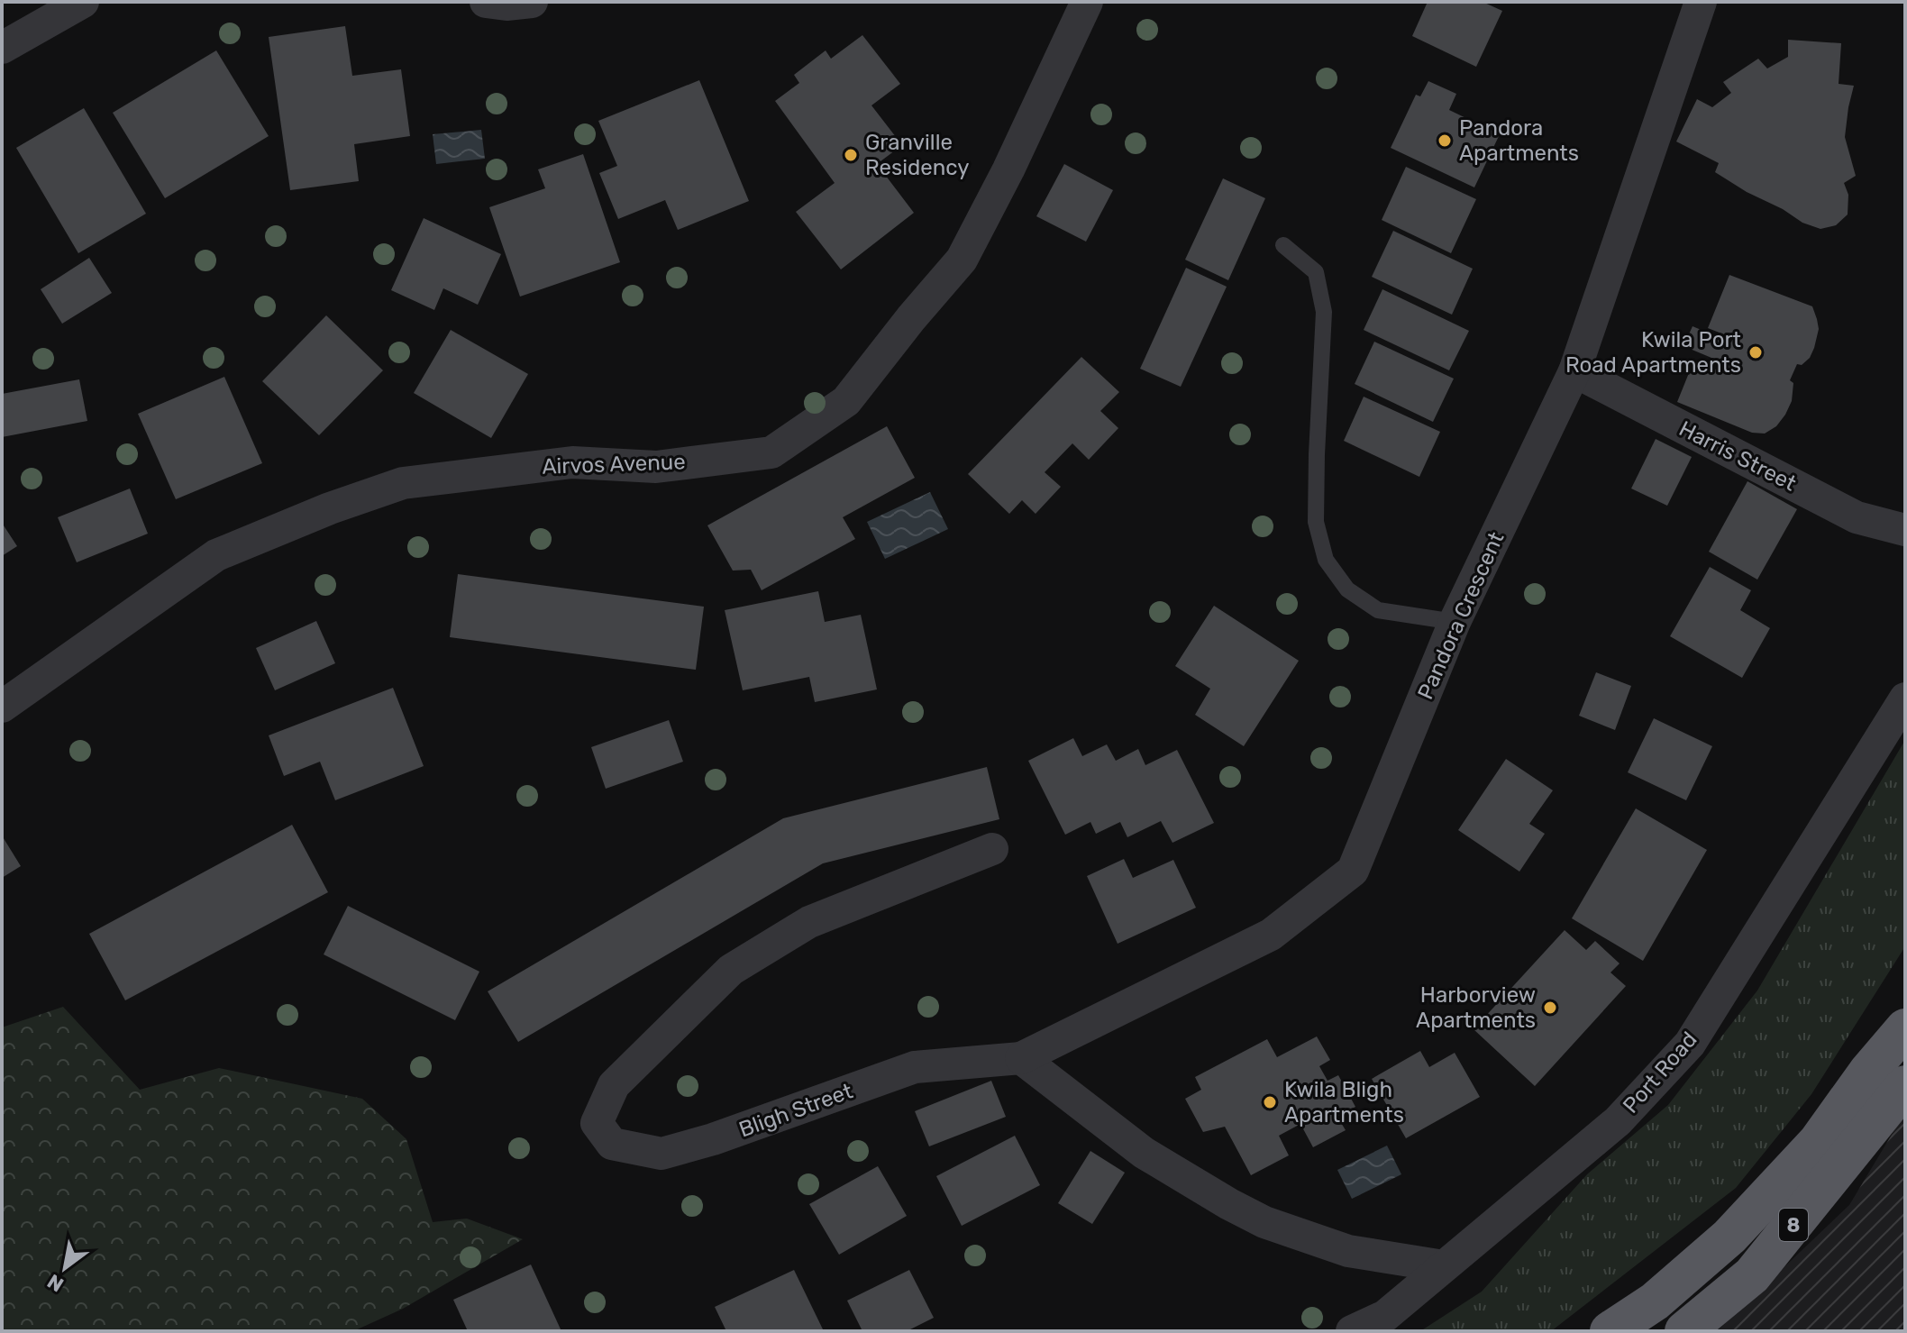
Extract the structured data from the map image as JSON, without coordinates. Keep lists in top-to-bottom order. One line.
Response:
{"streets":{"highway":["8"],"street":["Harris Street","Airvos Avenue","Pandora Crescent","Port Road","Bligh Street"]},"crossings":[["Harris Street","Pandora Crescent"],["Pandora Crescent","Bligh Street"]],"places":["Pandora Apartments","Granville Residency","Kwila Port Road Apartments","Harborview Apartments","Kwila Bligh Apartments"],"north":"bottom left"}
